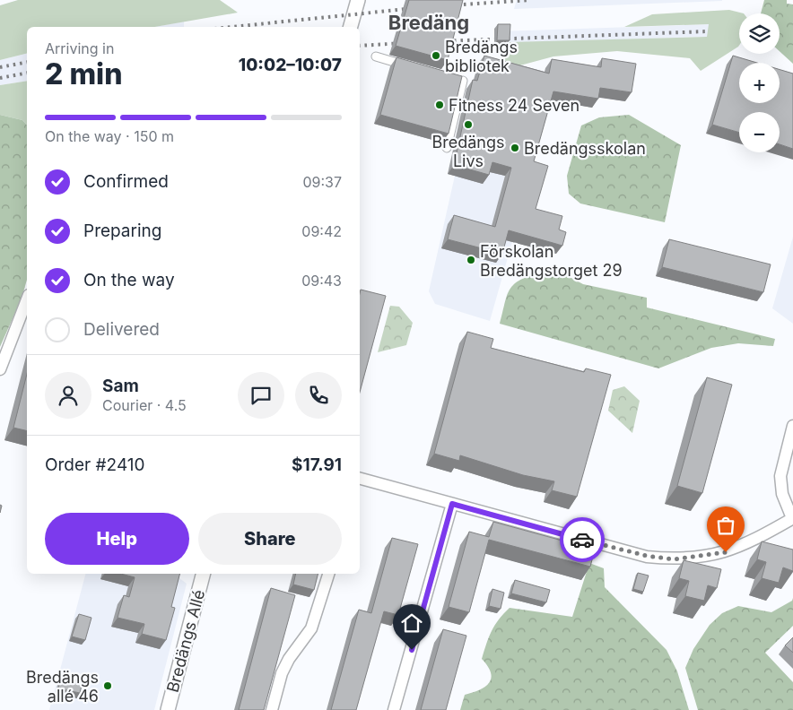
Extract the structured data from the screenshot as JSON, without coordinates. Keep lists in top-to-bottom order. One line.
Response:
{"streets":{"street":["Bredängs Allé"]},"districts":["Bredäng"],"places":["Bredängs bibliotek","Fitness 24 Seven","Bredängs Livs","Bredängsskolan","Förskolan Bredängstorget 29","Bredängs allé 46"],"page":{"map_buttons":["+","−"],"heading":["2 min","Arriving in","10:02–10:07"],"panel":["Sam","Courier · 4.5","Order #2410","$17.91"],"bar":"On the way · 150 m","list":[["Confirmed","09:37"],["Preparing","09:42"],["On the way","09:43"],"Delivered"],"buttons":["Help","Share"]}}
